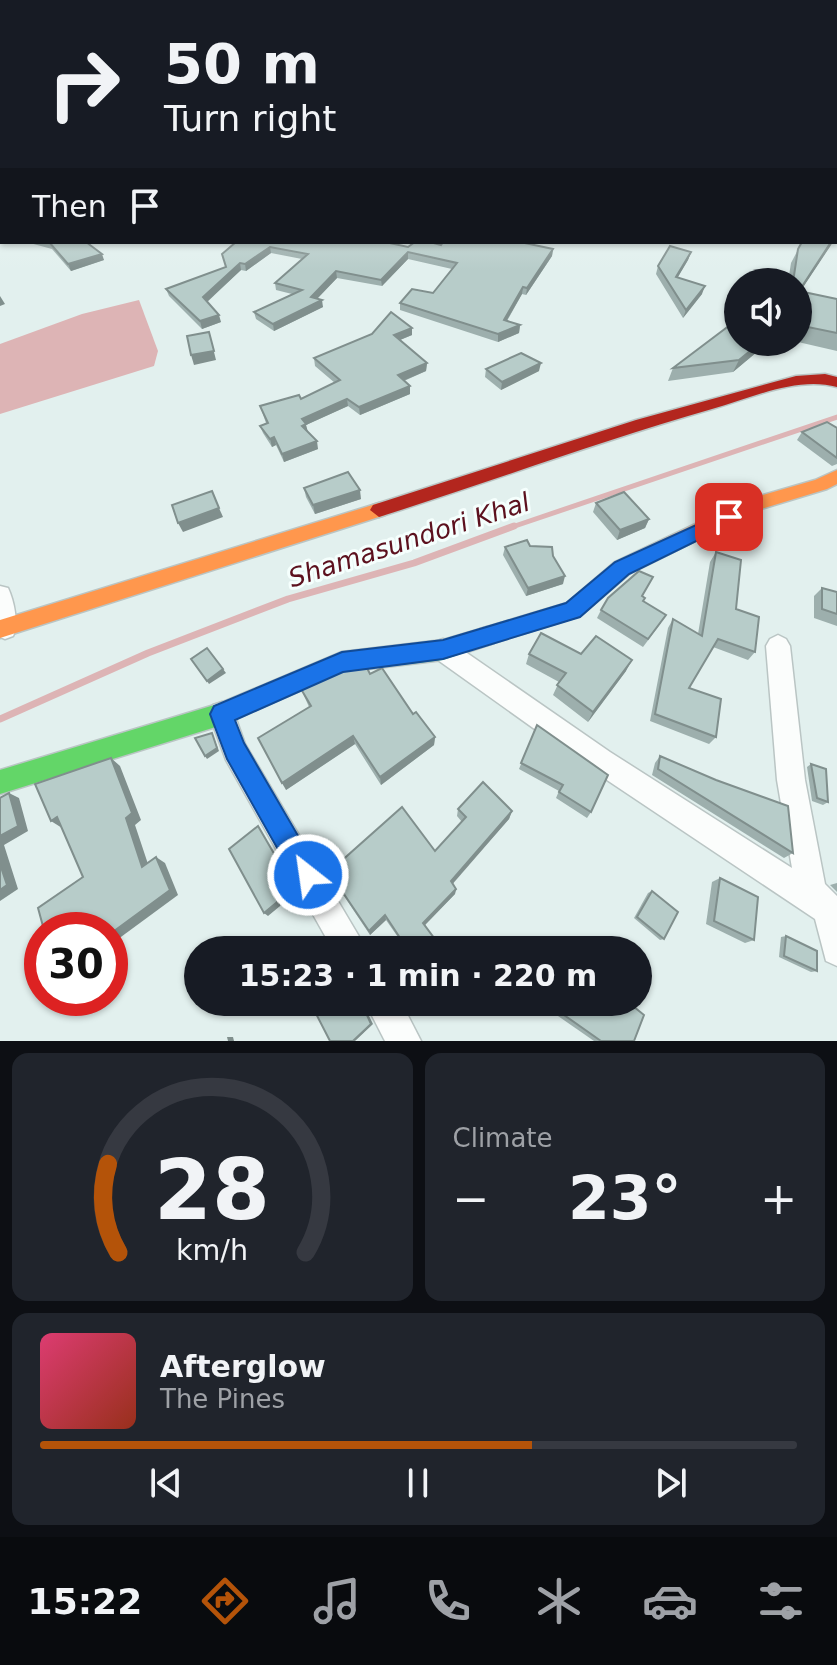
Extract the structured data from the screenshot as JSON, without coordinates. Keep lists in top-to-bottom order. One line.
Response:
{"water":["Shamasundori Khal"],"page":{"turn":["50 m","Turn right"],"then":"Then","limit":"30","trip":"15:23 · 1 min · 220 m","tile":"Climate","heat":["−","23°","+"],"song":["Afterglow","The Pines"],"tabs":"15:22","gauge":["28","km/h"]}}
